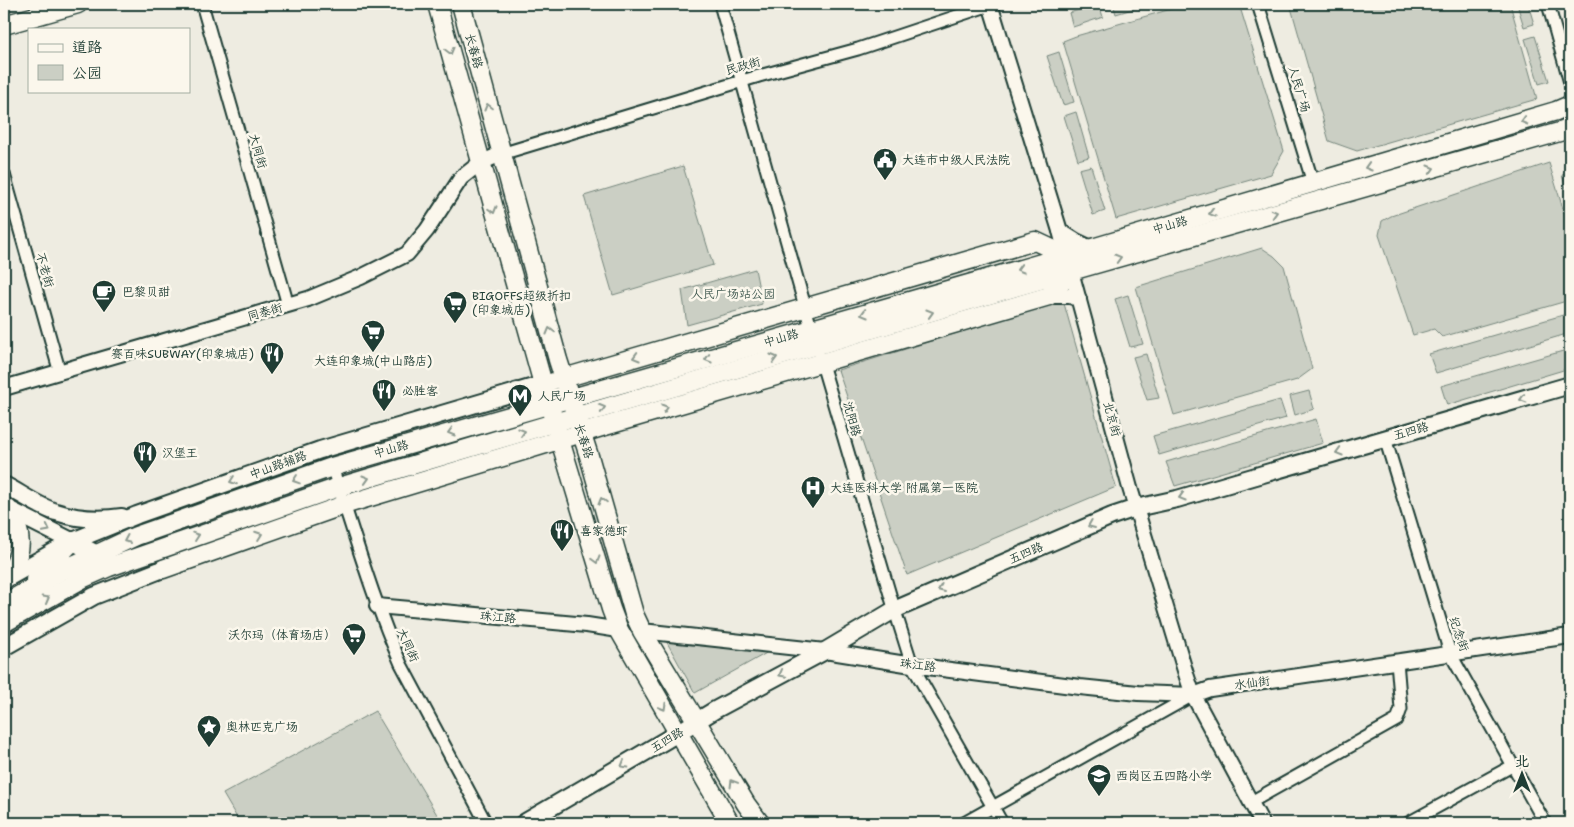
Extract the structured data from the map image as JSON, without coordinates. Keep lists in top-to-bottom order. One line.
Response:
{"streets":{"main road":["长春路","中山路","五四路","中山路辅路"],"street":["民政街","人民广场","大同街","不老街","同泰街","沈阳路","北京街","珠江路","纪念街","水仙街"]},"crossings":[["长春路","民政街"],["长春路","中山路"],["长春路","同泰街"],["长春路","五四路"],["长春路","中山路辅路"],["长春路","珠江路"],["民政街","同泰街"],["民政街","沈阳路"],["民政街","北京街"],["人民广场","中山路"],["大同街","中山路"],["大同街","同泰街"],["大同街","珠江路"],["中山路","沈阳路"],["中山路","北京街"],["不老街","同泰街"],["沈阳路","五四路"],["沈阳路","珠江路"],["沈阳路","水仙街"],["北京街","五四路"],["北京街","珠江路"],["北京街","水仙街"],["五四路","珠江路"],["五四路","纪念街"],["珠江路","水仙街"],["纪念街","水仙街"]],"one_way":["五四路"],"parks":["人民广场站公园"],"places":{"public building":["大连市中级人民法院"],"cafe":["巴黎贝甜"],"supermarket":["BIGOFFS超级折扣 (印象城店)","大连印象城(中山路店)","沃尔玛（体育场店）"],"restaurant":["赛百味SUBWAY(印象城店)","必胜客","汉堡王","喜家德虾"],"metro station":["人民广场"],"hospital":["大连医科大学 附属第一医院"],"place":["奥林匹克广场"],"school or university":["西岗区五四路小学"]},"legend":["道路","公园"],"north":"top"}
